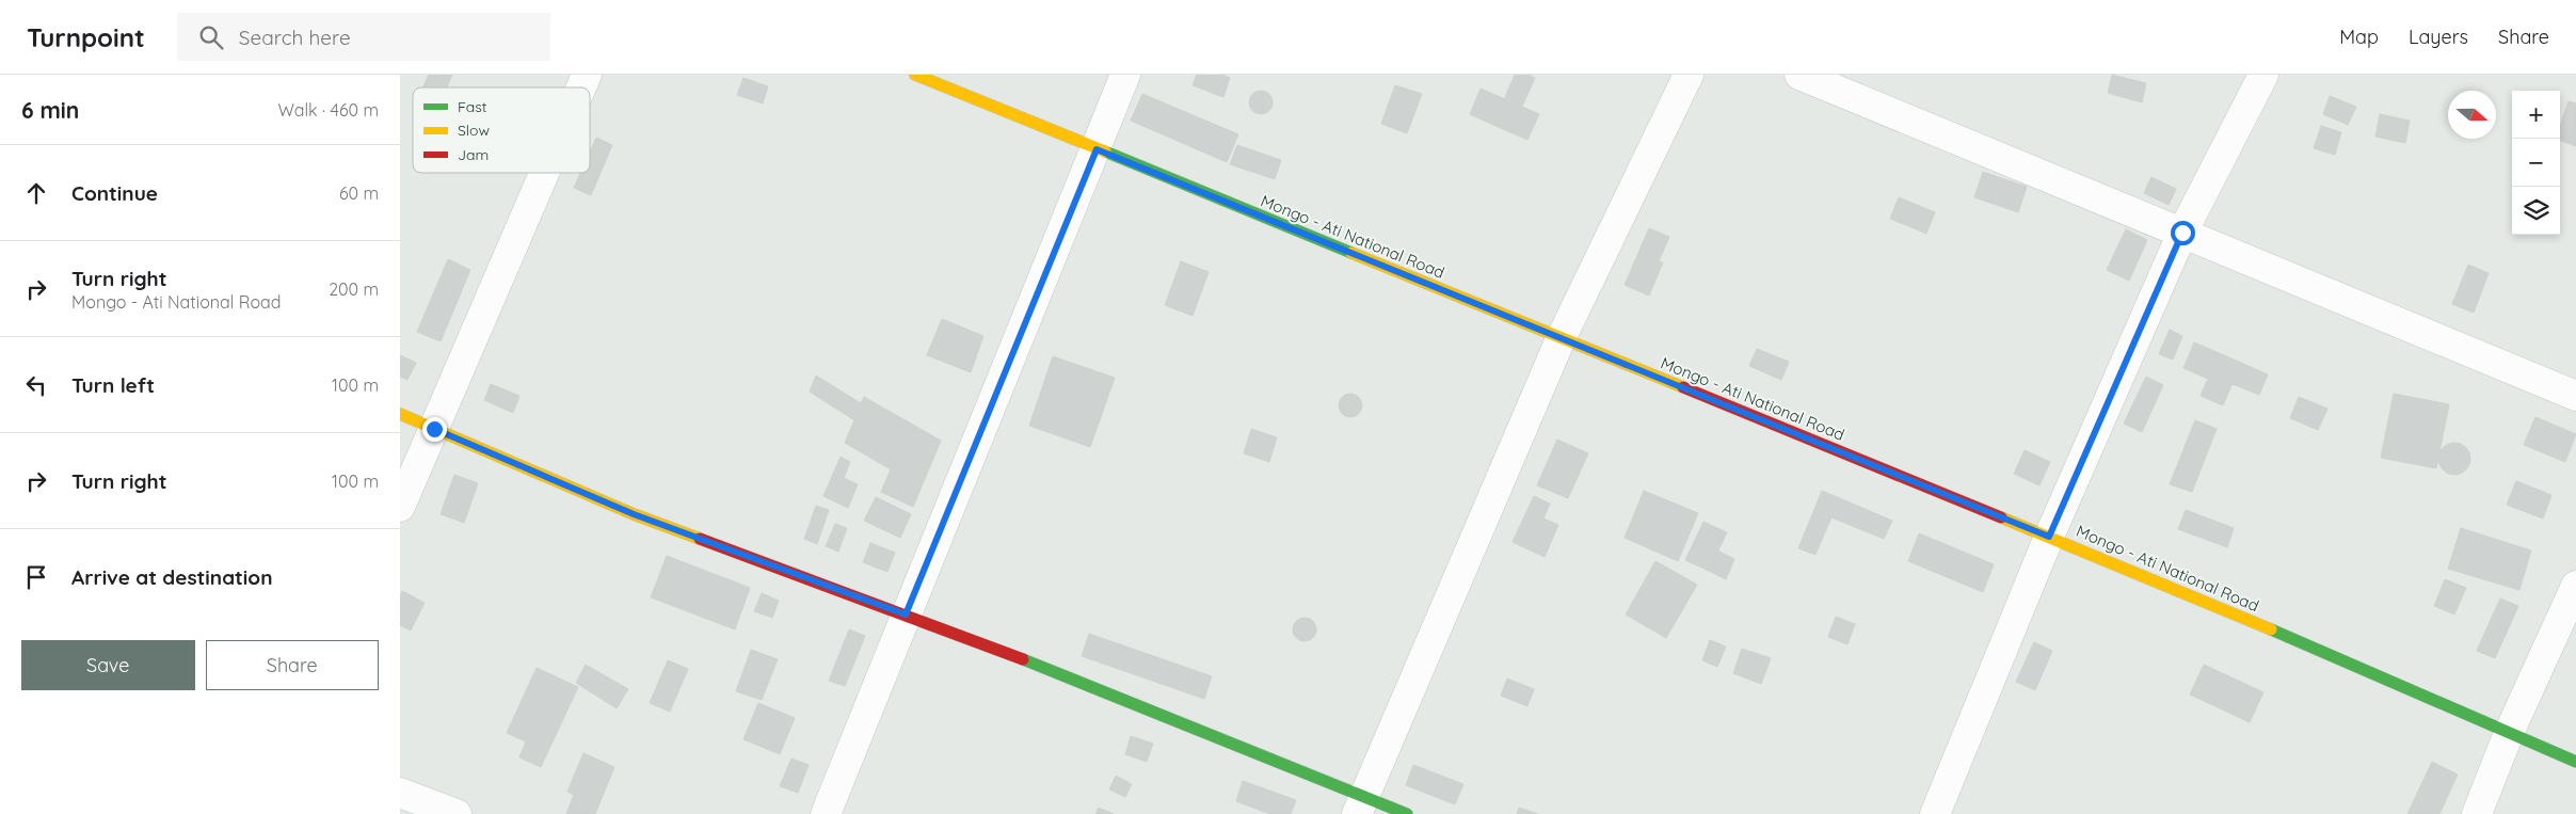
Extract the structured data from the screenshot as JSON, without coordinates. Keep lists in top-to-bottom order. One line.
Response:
{"streets":{"main road":["Mongo - Ati National Road"]},"legend":["Fast","Slow","Jam"],"north":"right","page":{"header":"Turnpoint","search":"Search here","nav":["Map","Layers","Share"],"heading":["6 min","Walk · 460 m"],"map_buttons":["+","−"],"list":[["Continue","60 m"],["Turn right","Mongo - Ati National Road","200 m"],["Turn left","100 m"],["Turn right","100 m"],"Arrive at destination"],"buttons":["Save","Share"]}}
